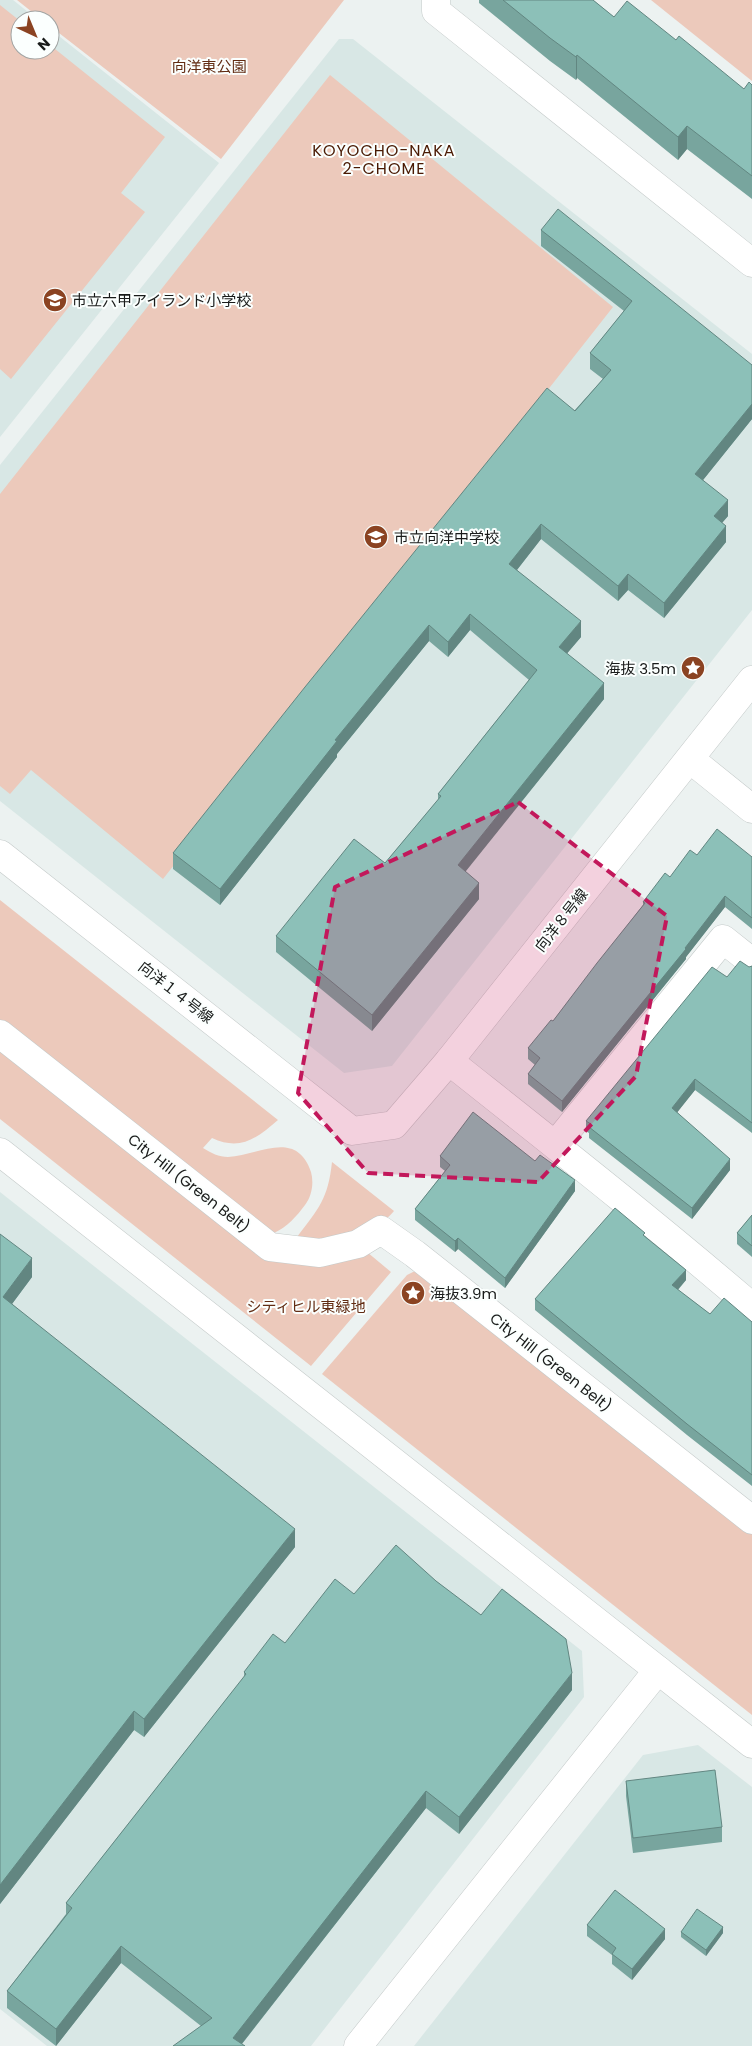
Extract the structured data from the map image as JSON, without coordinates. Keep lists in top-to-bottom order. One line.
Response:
{"streets":{"street":["向洋８号線","向洋１４号線","City Hill (Green Belt)"]},"crossings":[["向洋８号線","向洋１４号線"]],"districts":["KOYOCHO-NAKA 2-CHOME"],"parks":["向洋東公園","シティヒル東緑地"],"places":{"school or university":["市立六甲アイランド小学校","市立向洋中学校"],"place":["海抜 3.5m","海抜3.9m"]},"north":"bottom right"}
